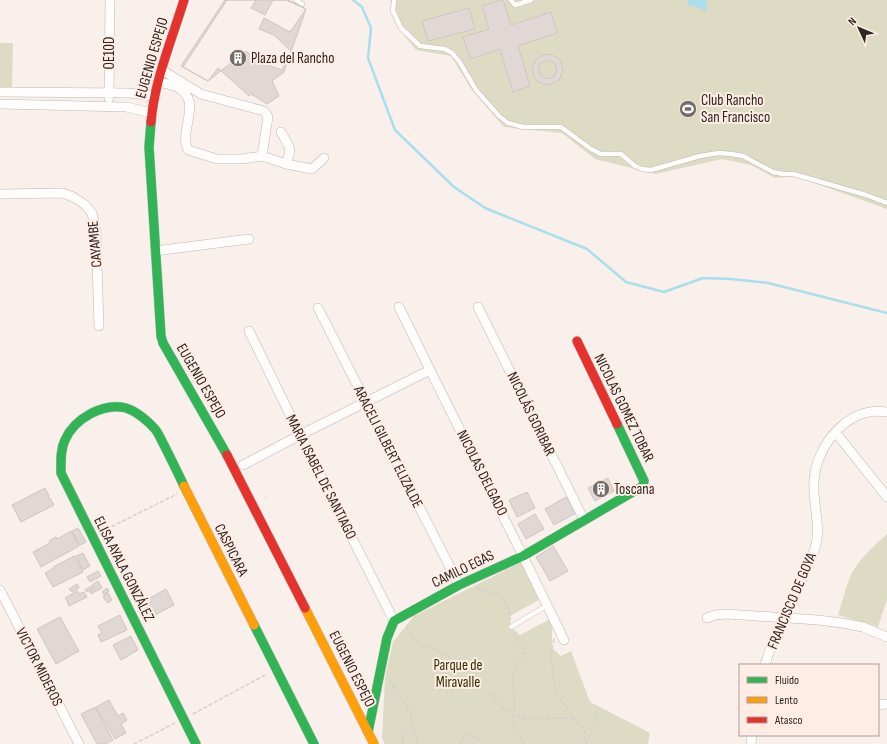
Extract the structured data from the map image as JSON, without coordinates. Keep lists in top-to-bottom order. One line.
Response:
{"streets":{"street":["OE10D","EUGENIO ESPEJO","CAYAMBE","NICOLAS GOMEZ TOBAR","NICOLÁS GORIBAR","ARACELI GILBERT ELIZALDE","NICOLAS DELGADO","MARIA ISABEL DE SANTIAGO","CASPICARA","ELISA AYALA GONZÁLEZ","CAMILO EGAS","FRANCISCO DE GOYA","VICTOR MIDEROS"]},"crossings":[["NICOLAS GOMEZ TOBAR","CAMILO EGAS"],["NICOLÁS GORIBAR","CAMILO EGAS"],["ARACELI GILBERT ELIZALDE","CAMILO EGAS"],["NICOLAS DELGADO","CAMILO EGAS"],["MARIA ISABEL DE SANTIAGO","CAMILO EGAS"],["CASPICARA","ELISA AYALA GONZÁLEZ"]],"parks":["Parque de Miravalle"],"places":{"building":["Plaza del Rancho","Toscana"],"sports":["Club Rancho San Francisco"]},"legend":["Fluido","Lento","Atasco"],"north":"top left"}
